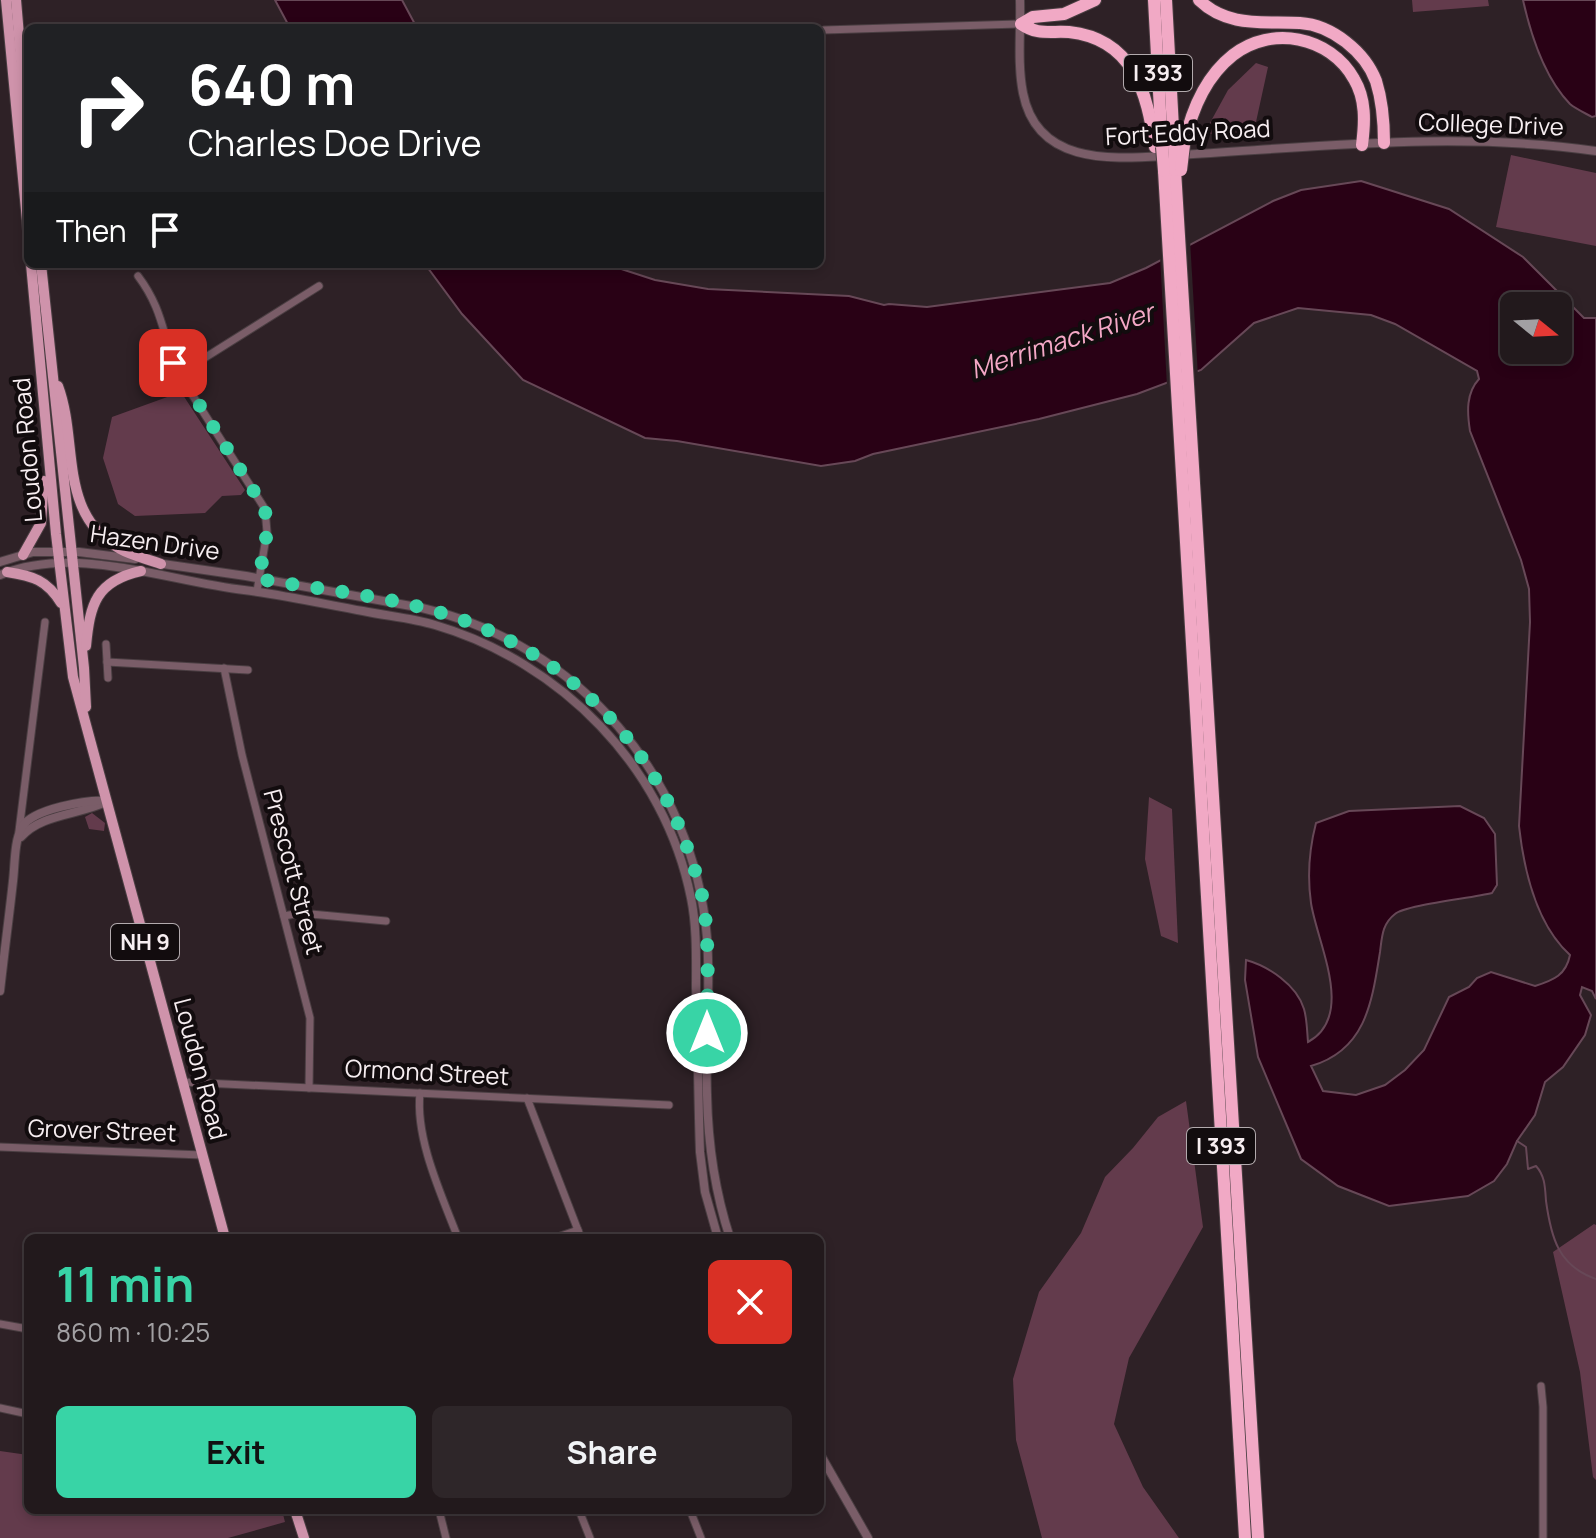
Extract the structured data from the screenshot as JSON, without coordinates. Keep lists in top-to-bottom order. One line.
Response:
{"streets":{"highway":["I 393"],"main road":["Loudon Road","NH 9"],"street":["College Drive","Fort Eddy Road","Hazen Drive","Prescott Street","Ormond Street","Grover Street"]},"crossings":[["College Drive","Fort Eddy Road"],["Loudon Road","Hazen Drive"],["Loudon Road","Ormond Street"],["Loudon Road","Grover Street"],["Prescott Street","Ormond Street"]],"water":["Merrimack River"],"north":"right","page":{"turn":["640 m","Charles Doe Drive"],"then":"Then","heading":["11 min","860 m · 10:25"],"buttons":["Exit","Share"]}}
